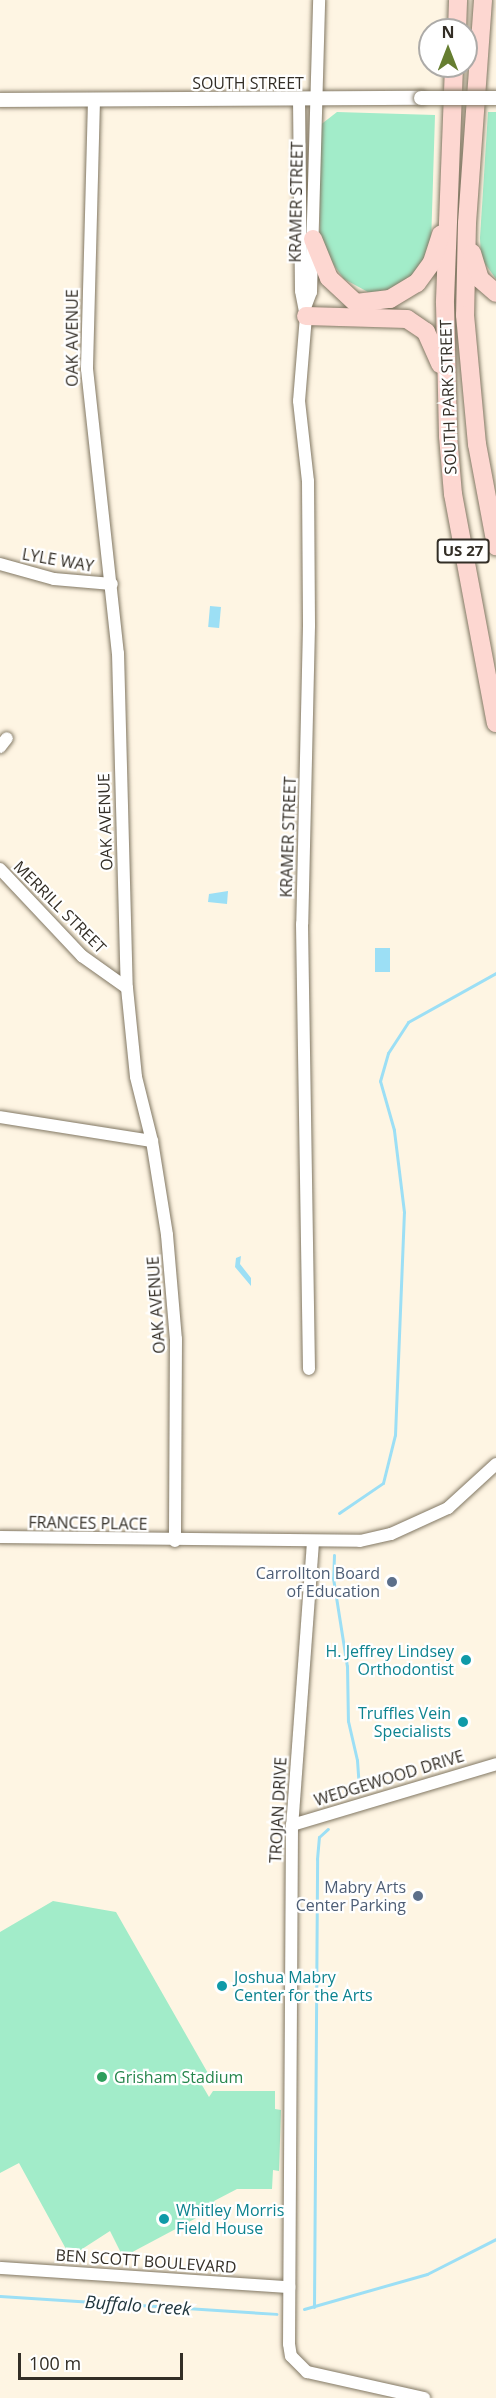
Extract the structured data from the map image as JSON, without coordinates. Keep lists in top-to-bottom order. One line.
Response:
{"streets":{"main road":["SOUTH PARK STREET","US 27"],"street":["SOUTH STREET","KRAMER STREET","OAK AVENUE","LYLE WAY","MERRILL STREET","FRANCES PLACE","WEDGEWOOD DRIVE","TROJAN DRIVE","BEN SCOTT BOULEVARD"]},"crossings":[["SOUTH STREET","KRAMER STREET"],["SOUTH STREET","OAK AVENUE"],["OAK AVENUE","LYLE WAY"],["OAK AVENUE","MERRILL STREET"],["OAK AVENUE","FRANCES PLACE"],["FRANCES PLACE","TROJAN DRIVE"],["WEDGEWOOD DRIVE","TROJAN DRIVE"],["TROJAN DRIVE","BEN SCOTT BOULEVARD"]],"water":["Buffalo Creek"],"places":["Carrollton Board of Education","H. Jeffrey Lindsey Orthodontist","Truffles Vein Specialists","Mabry Arts Center Parking","Joshua Mabry Center for the Arts","Grisham Stadium","Whitley Morris Field House"],"scale_bar":"100 m","north":"top"}
